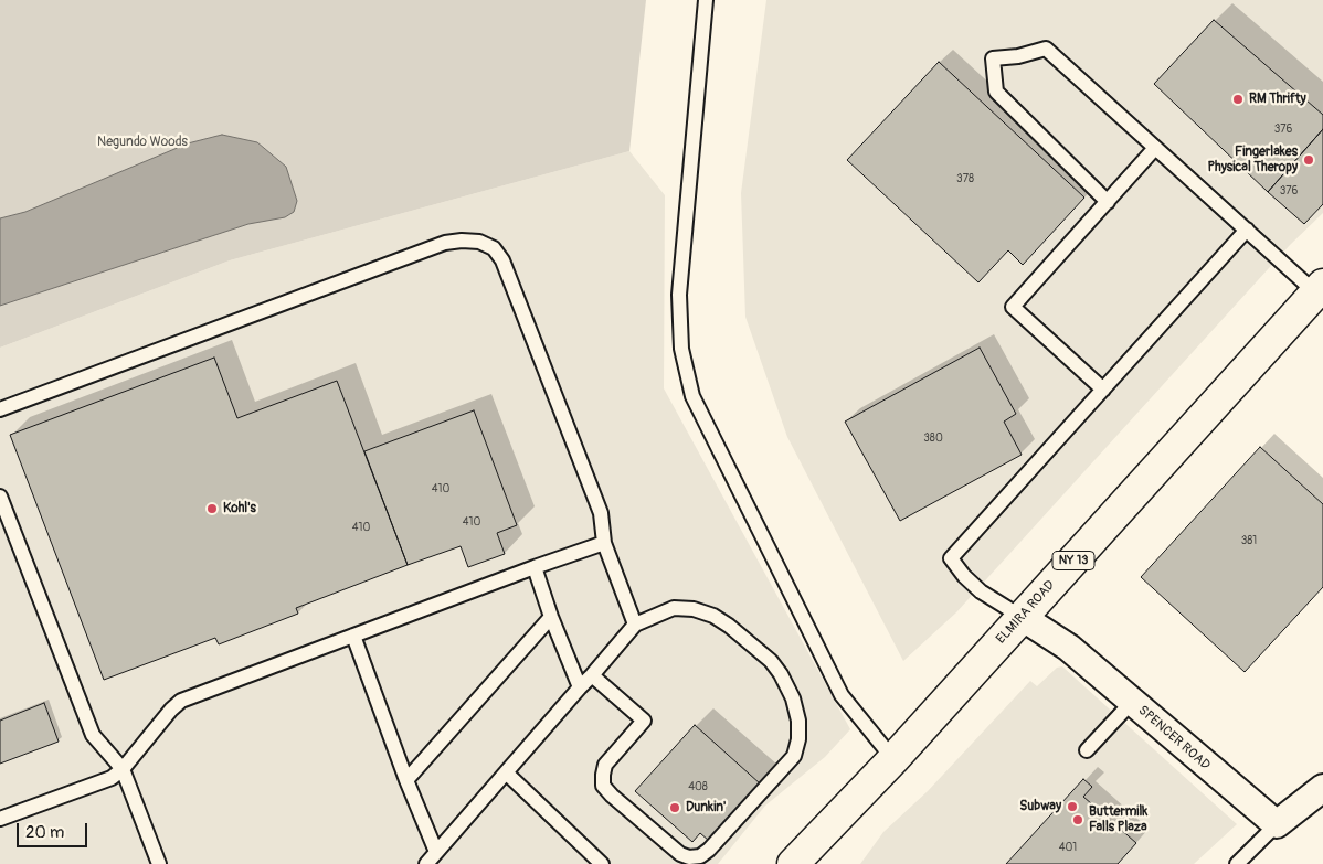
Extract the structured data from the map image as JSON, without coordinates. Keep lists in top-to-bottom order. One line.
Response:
{"streets":{"highway":["NY 13","ELMIRA ROAD"],"street":["SPENCER ROAD"]},"crossings":[["ELMIRA ROAD","SPENCER ROAD"]],"parks":["Negundo Woods"],"places":["RM Thrifty","Fingerlakes Physical Theropy","Kohl's","Subway","Dunkin'","Buttermilk Falls Plaza"],"house_numbers":["376","378","376","380","410","410","410","381","408","401"],"scale_bar":"20 m"}
